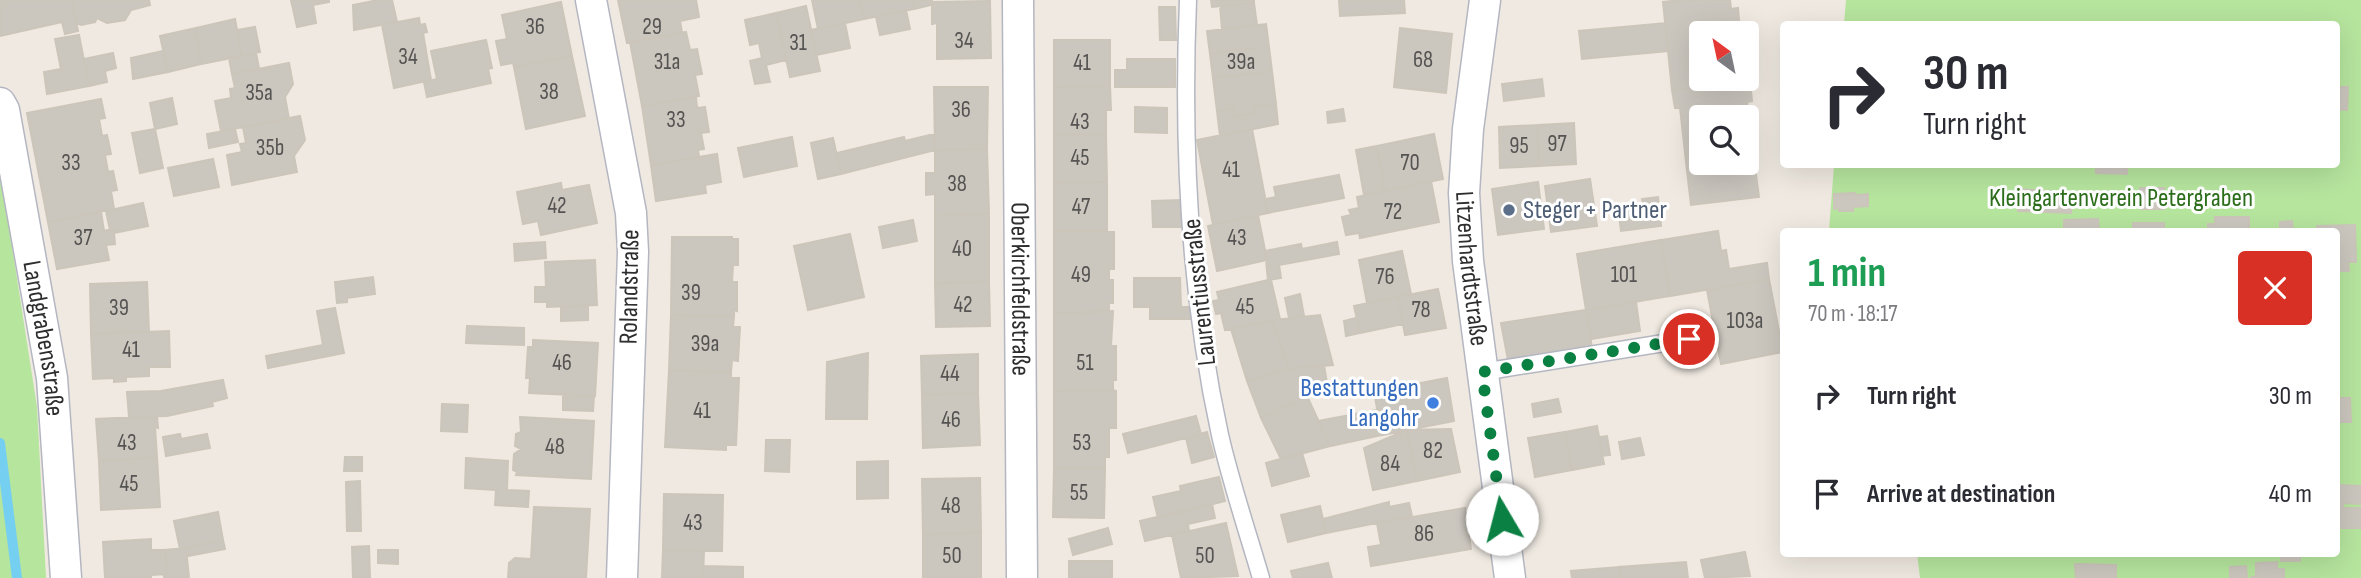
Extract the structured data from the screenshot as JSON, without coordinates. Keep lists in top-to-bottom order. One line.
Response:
{"streets":{"street":["Litzenhardtstraße","Rolandstraße","Oberkirchfeldstraße","Landgrabenstraße"],"lane":["Laurentiusstraße"]},"parks":["Kleingartenverein Petergraben"],"places":["Steger + Partner","Bestattungen Langohr"],"house_numbers":["36","29","34","31","34","68","31a","39a","41","38","35a","36","33","43","97","95","35b","45","33","70","41","38","42","47","72","37","43","40","49","101","76","39","42","45","39","78","103a","39a","41","46","51","44","41","46","43","53","48","82","84","45","55","48","43","86","50","50"],"north":"top left","page":{"turn":["30 m","Turn right"],"heading":["1 min","70 m · 18:17"],"list":[{"name":"Turn right","value":"30 m"},{"name":"Arrive at destination","value":"40 m"}]}}
